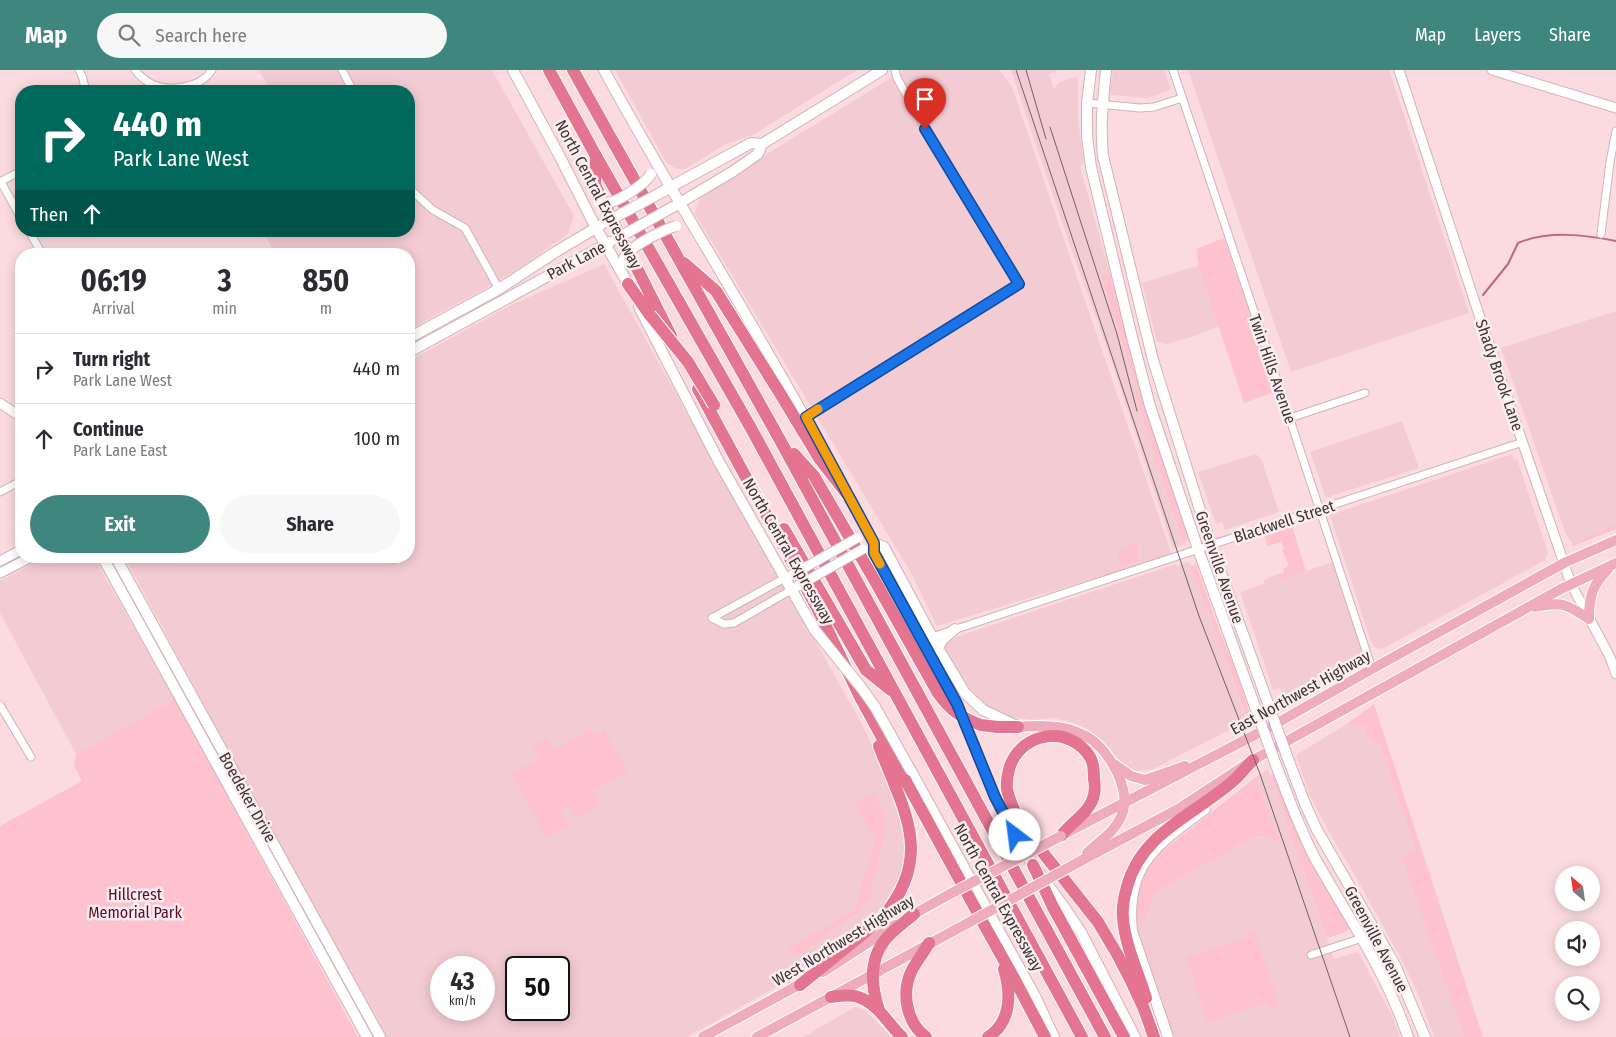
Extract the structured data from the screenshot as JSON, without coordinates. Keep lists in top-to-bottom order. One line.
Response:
{"streets":{"highway":["North Central Expressway"],"main road":["Park Lane","Greenville Avenue","East Northwest Highway","Boedeker Drive","West Northwest Highway"],"street":["Twin Hills Avenue","Shady Brook Lane","Blackwell Street"]},"crossings":[["North Central Expressway","Park Lane"],["Twin Hills Avenue","Blackwell Street"],["Twin Hills Avenue","East Northwest Highway"],["Shady Brook Lane","Blackwell Street"],["Shady Brook Lane","East Northwest Highway"],["Blackwell Street","Greenville Avenue"],["East Northwest Highway","West Northwest Highway"]],"parks":["Hillcrest Memorial Park"],"north":"top left","page":{"header":"Map","search":"Search here","nav":["Map","Layers","Share"],"turn":["440 m","Park Lane West"],"then":"Then","eta":["06:19","Arrival","3","min","850","m"],"list":[{"name":"Turn right","note":"Park Lane West","value":"440 m"},{"name":"Continue","note":"Park Lane East","value":"100 m"}],"buttons":["Exit","Share"],"speed":"43 km/h","limit":"50"}}
